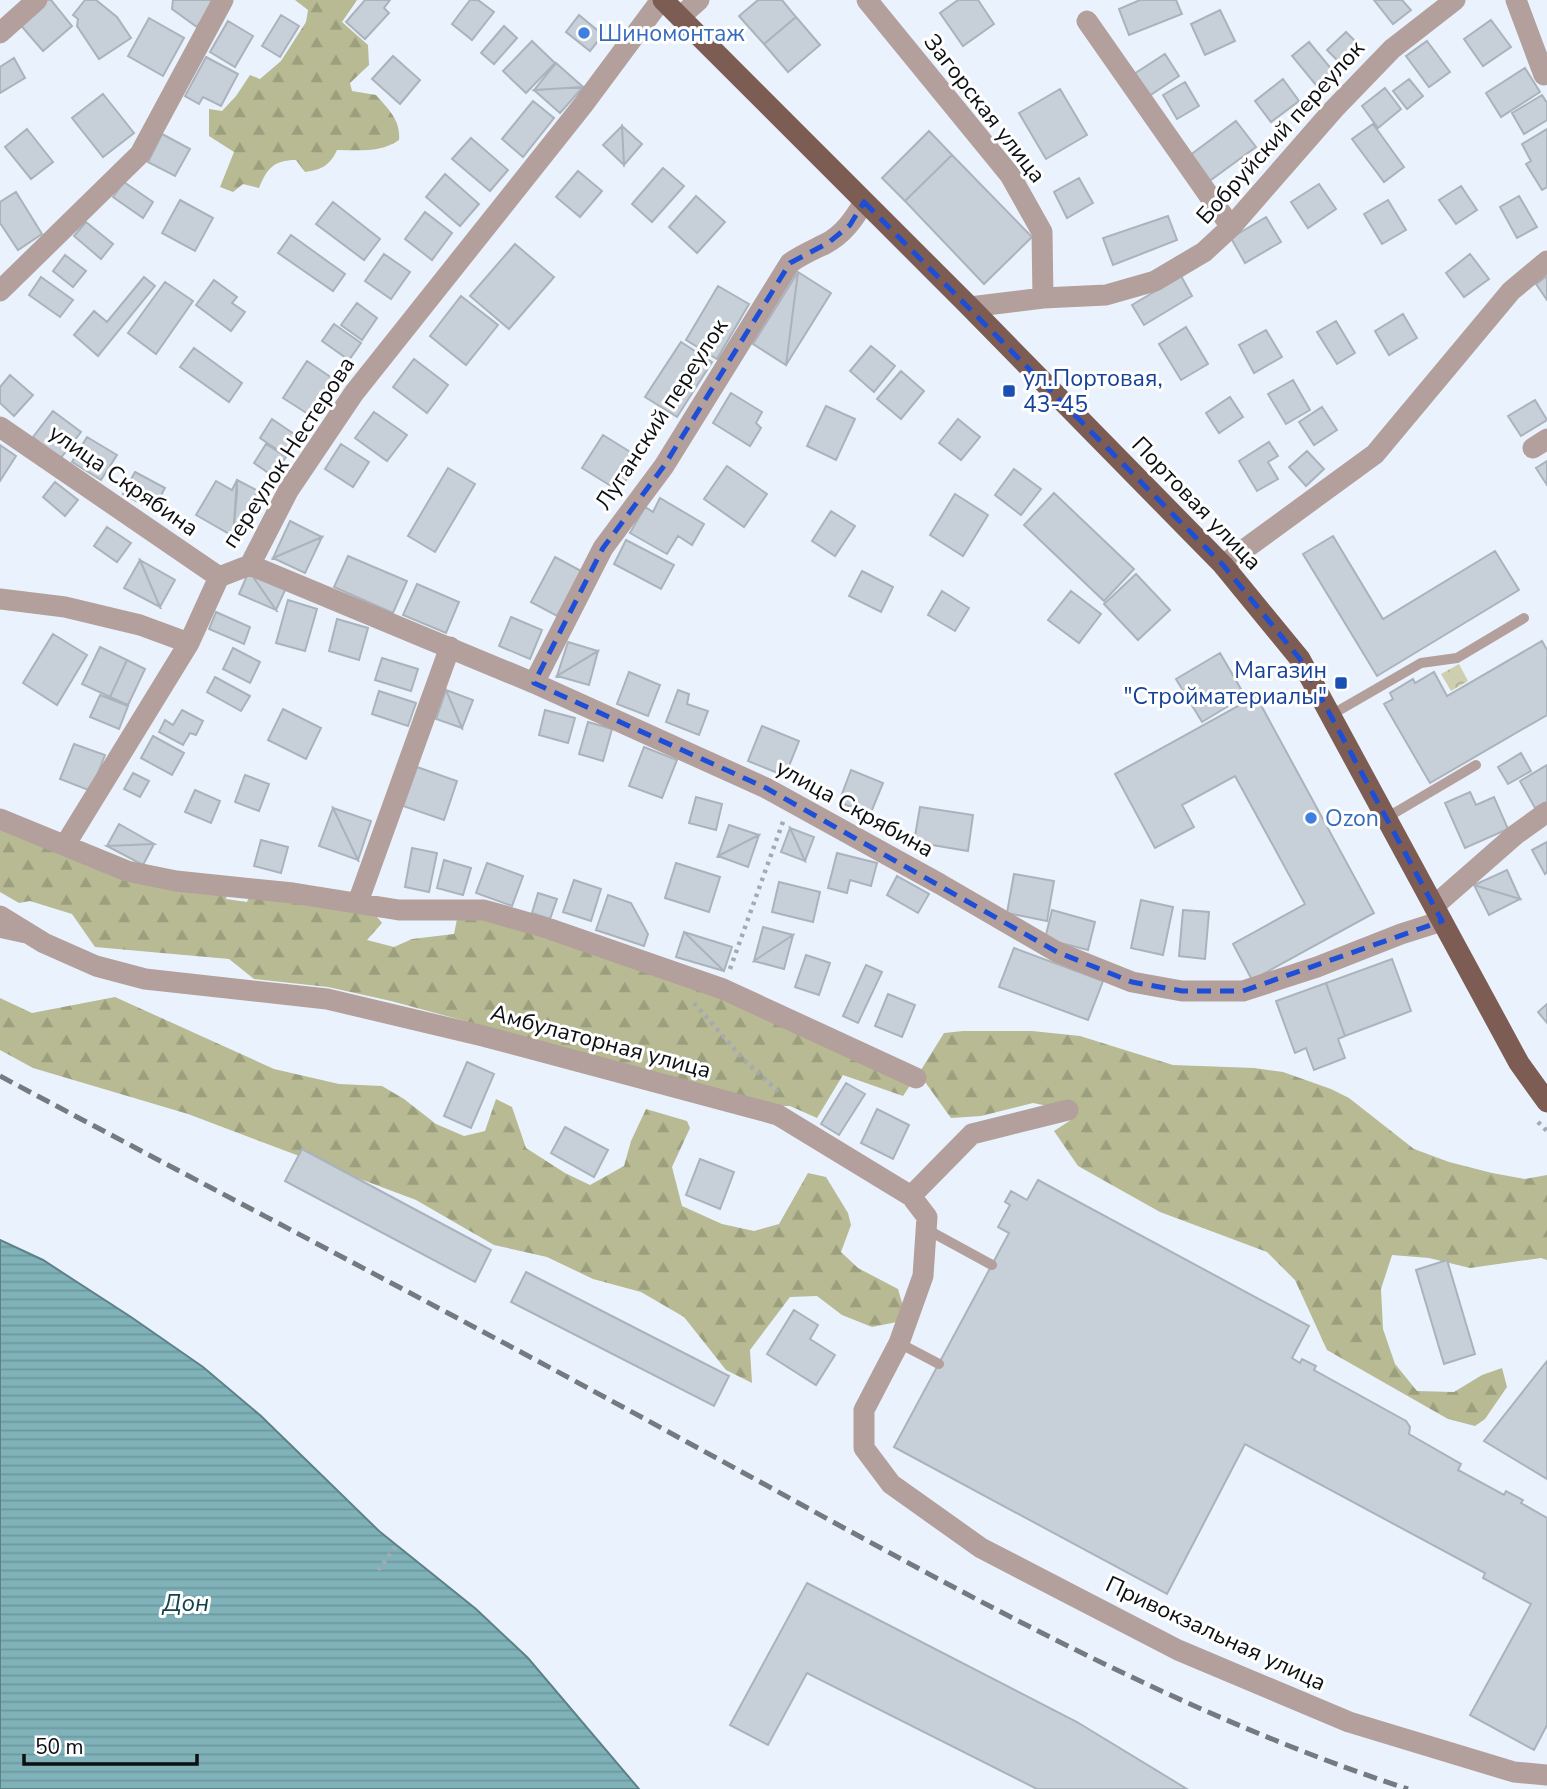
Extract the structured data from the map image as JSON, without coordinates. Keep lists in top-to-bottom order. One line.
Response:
{"streets":{"main road":["Портовая улица"],"street":["Загорская улица","Бобруйский переулок","Луганский переулок","переулок Нестерова","улица Скрябина","Амбулаторная улица","Привокзальная улица"]},"crossings":[["Загорская улица","Бобруйский переулок"],["Бобруйский переулок","Портовая улица"],["Луганский переулок","улица Скрябина"],["Луганский переулок","Портовая улица"],["переулок Нестерова","улица Скрябина"],["переулок Нестерова","Портовая улица"],["улица Скрябина","Портовая улица"]],"water":["Дон"],"places":{"other":["Шиномонтаж","Ozon"],"transit":["ул.Портовая, 43-45","Магазин \"Стройматериалы\""]},"scale_bar":"50 m"}
